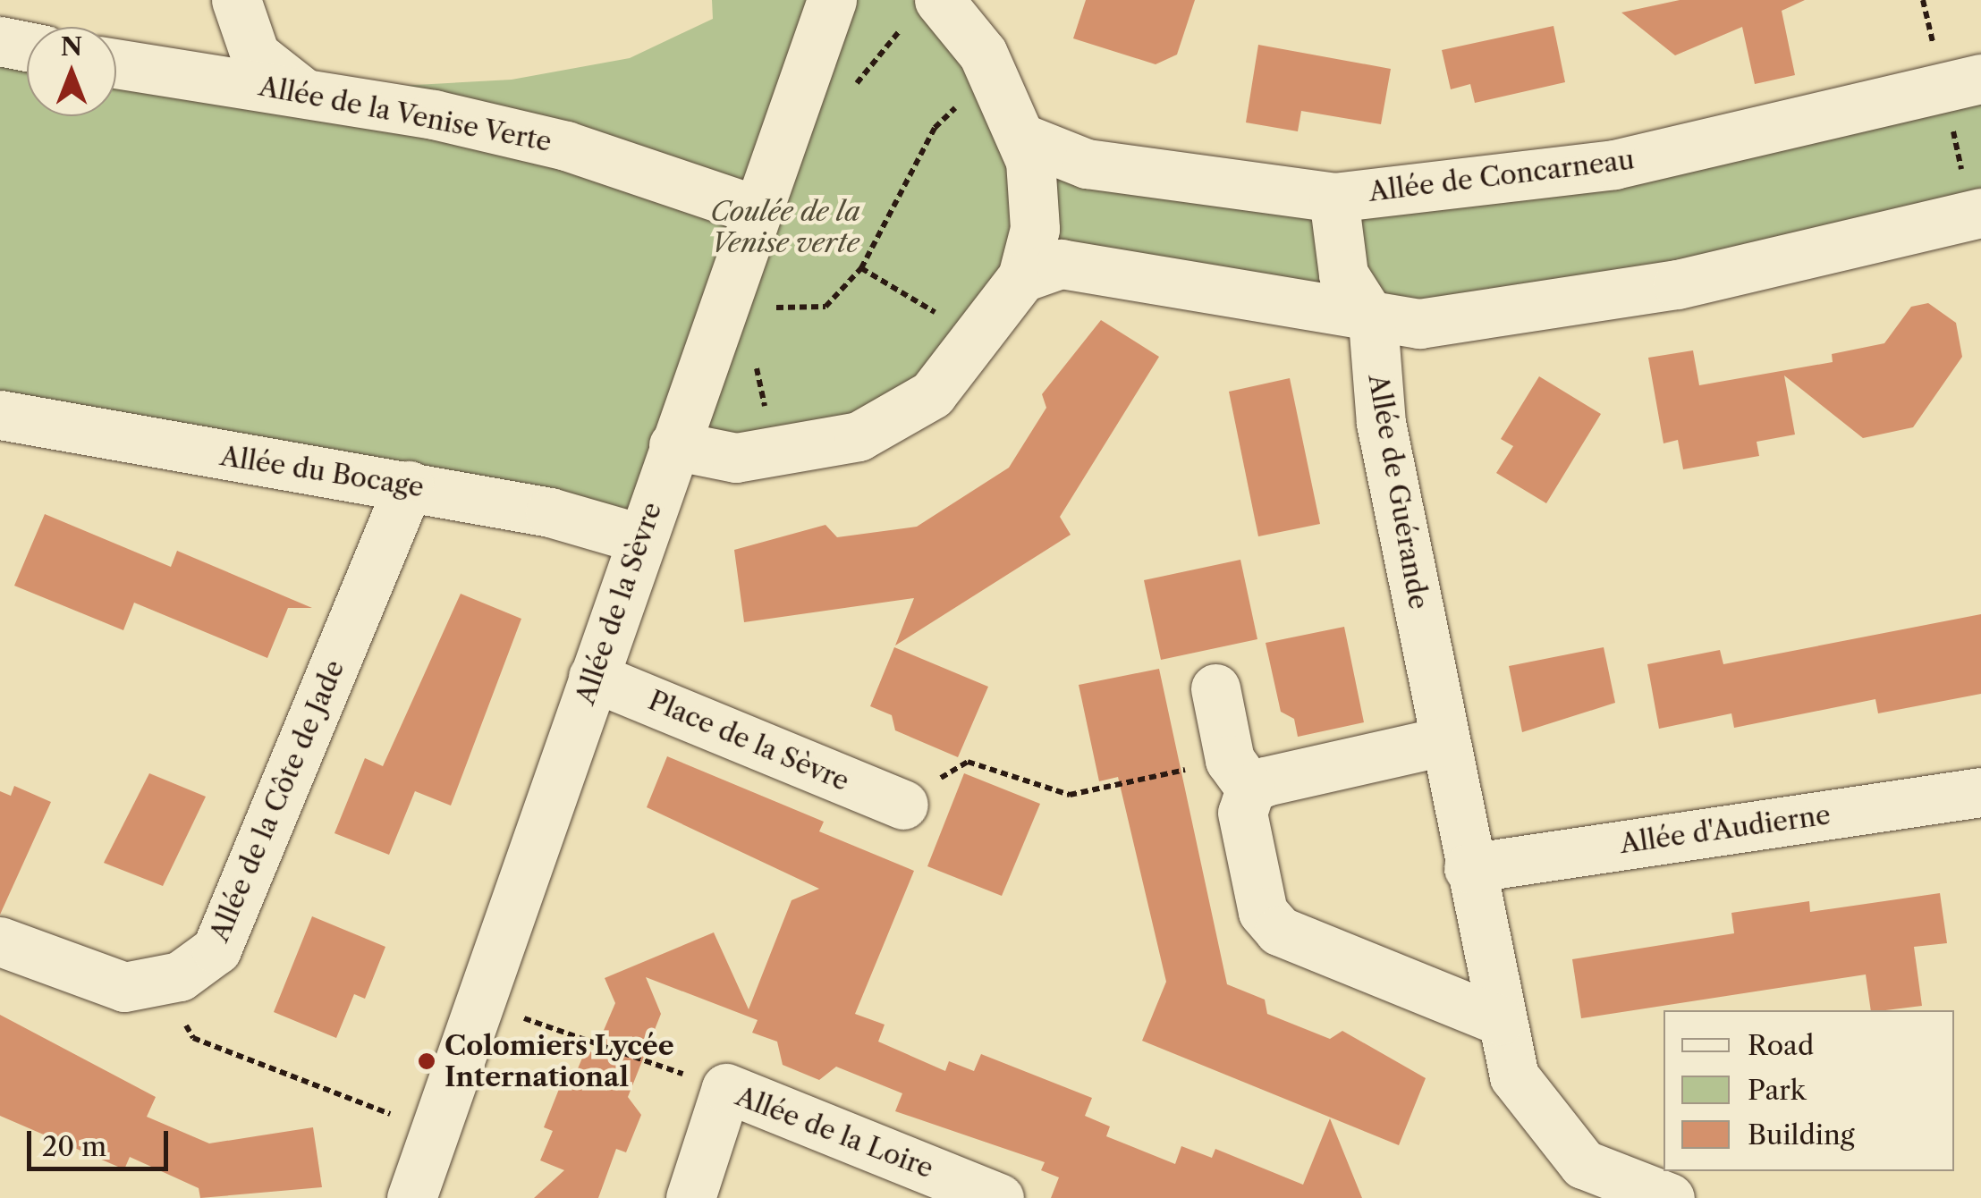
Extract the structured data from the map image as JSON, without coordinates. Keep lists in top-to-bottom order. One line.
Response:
{"streets":{"street":["Allée de la Venise Verte","Allée de Concarneau","Allée du Bocage","Allée de Guérande","Allée de la Sèvre","Place de la Sèvre","Allée de la Côte de Jade","Allée d'Audierne","Allée de la Loire"]},"crossings":[["Allée de la Venise Verte","Allée de la Sèvre"],["Allée de Concarneau","Allée de Guérande"],["Allée du Bocage","Allée de la Sèvre"],["Allée du Bocage","Allée de la Côte de Jade"],["Allée de Guérande","Allée d'Audierne"],["Allée de la Sèvre","Place de la Sèvre"]],"parks":["Coulée de la Venise verte"],"places":["Colomiers Lycée International"],"legend":["Road","Park","Building"],"scale_bar":"20 m","north":"top"}
